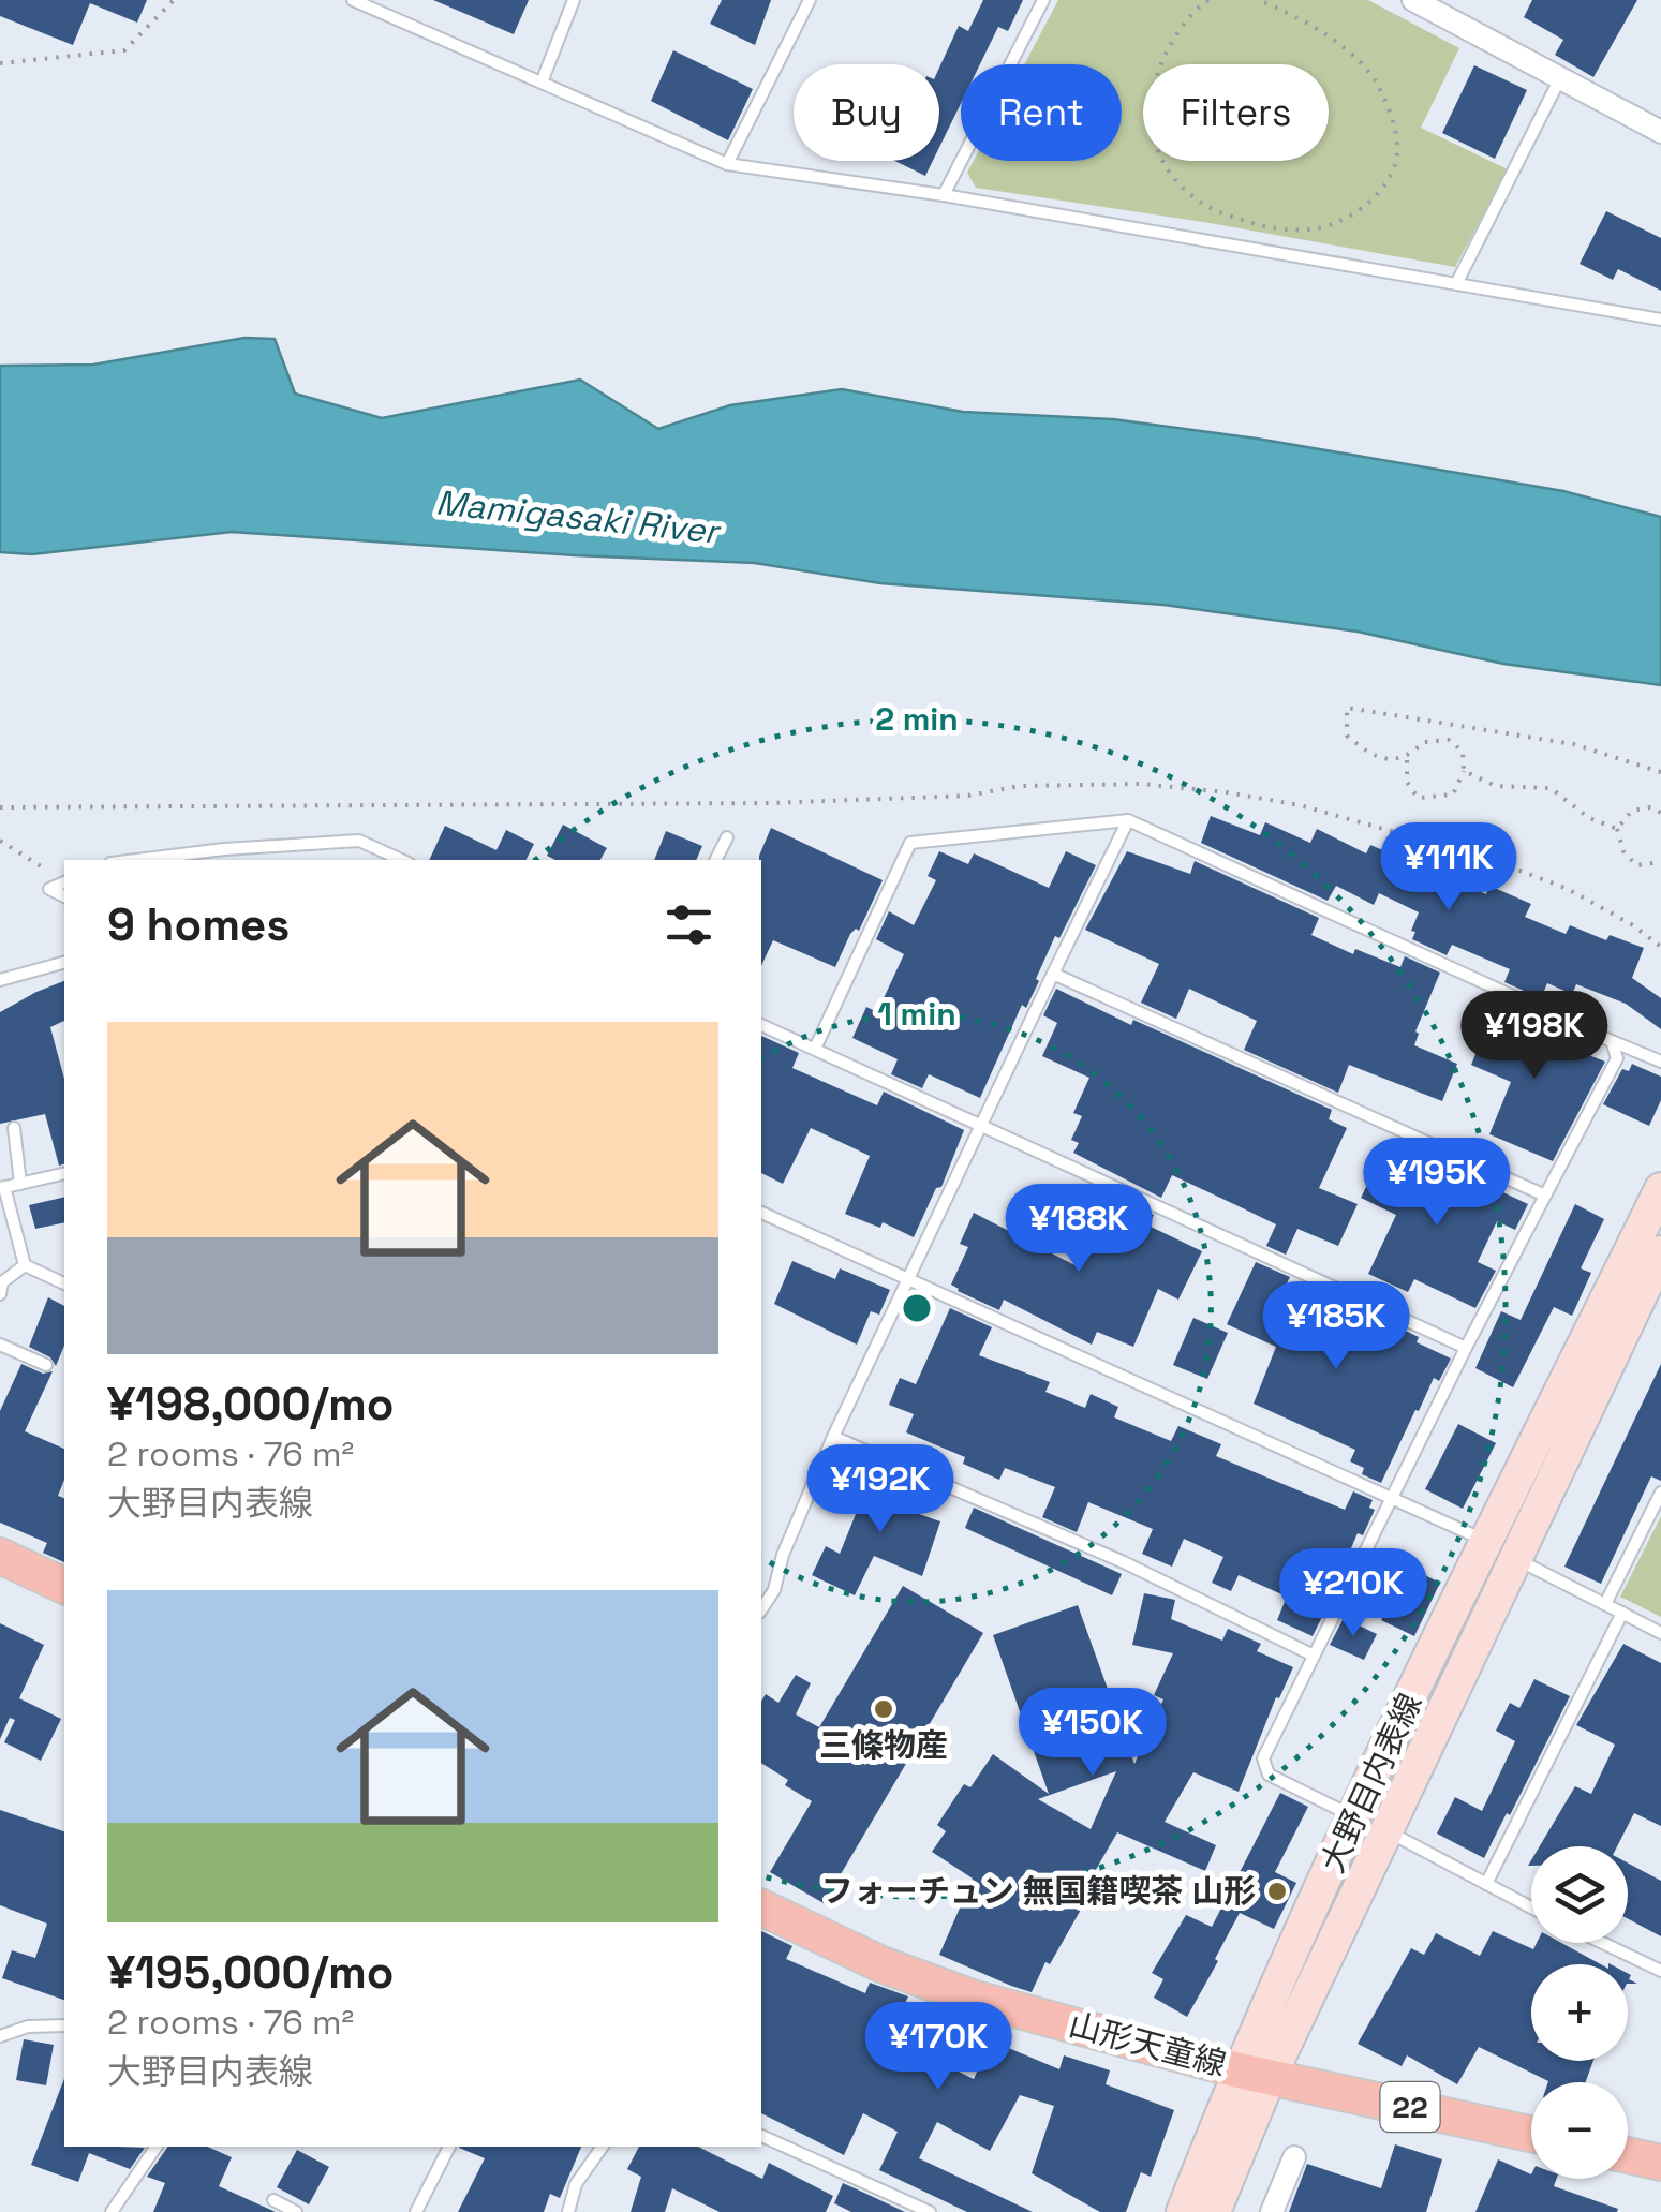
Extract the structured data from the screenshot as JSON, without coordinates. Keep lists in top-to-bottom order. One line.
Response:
{"streets":{"main road":["大野目内表線","山形天童線","22"]},"crossings":[["大野目内表線","山形天童線"]],"water":["Mamigasaki River"],"places":["三條物産","フォーチュン 無国籍喫茶 山形"],"page":{"chip":["Buy","Rent","Filters"],"price":["¥111K","¥198K","¥195K","¥188K","¥185K","¥192K","¥210K","¥150K","¥170K"],"heading":"9 homes","list":[{"name":"¥198,000/mo","note":"2 rooms · 76 m² · 大野目内表線"},{"name":"¥195,000/mo","note":"2 rooms · 76 m² · 大野目内表線"}],"map_buttons":["+","−"]},"rings":["2 min","1 min"]}
